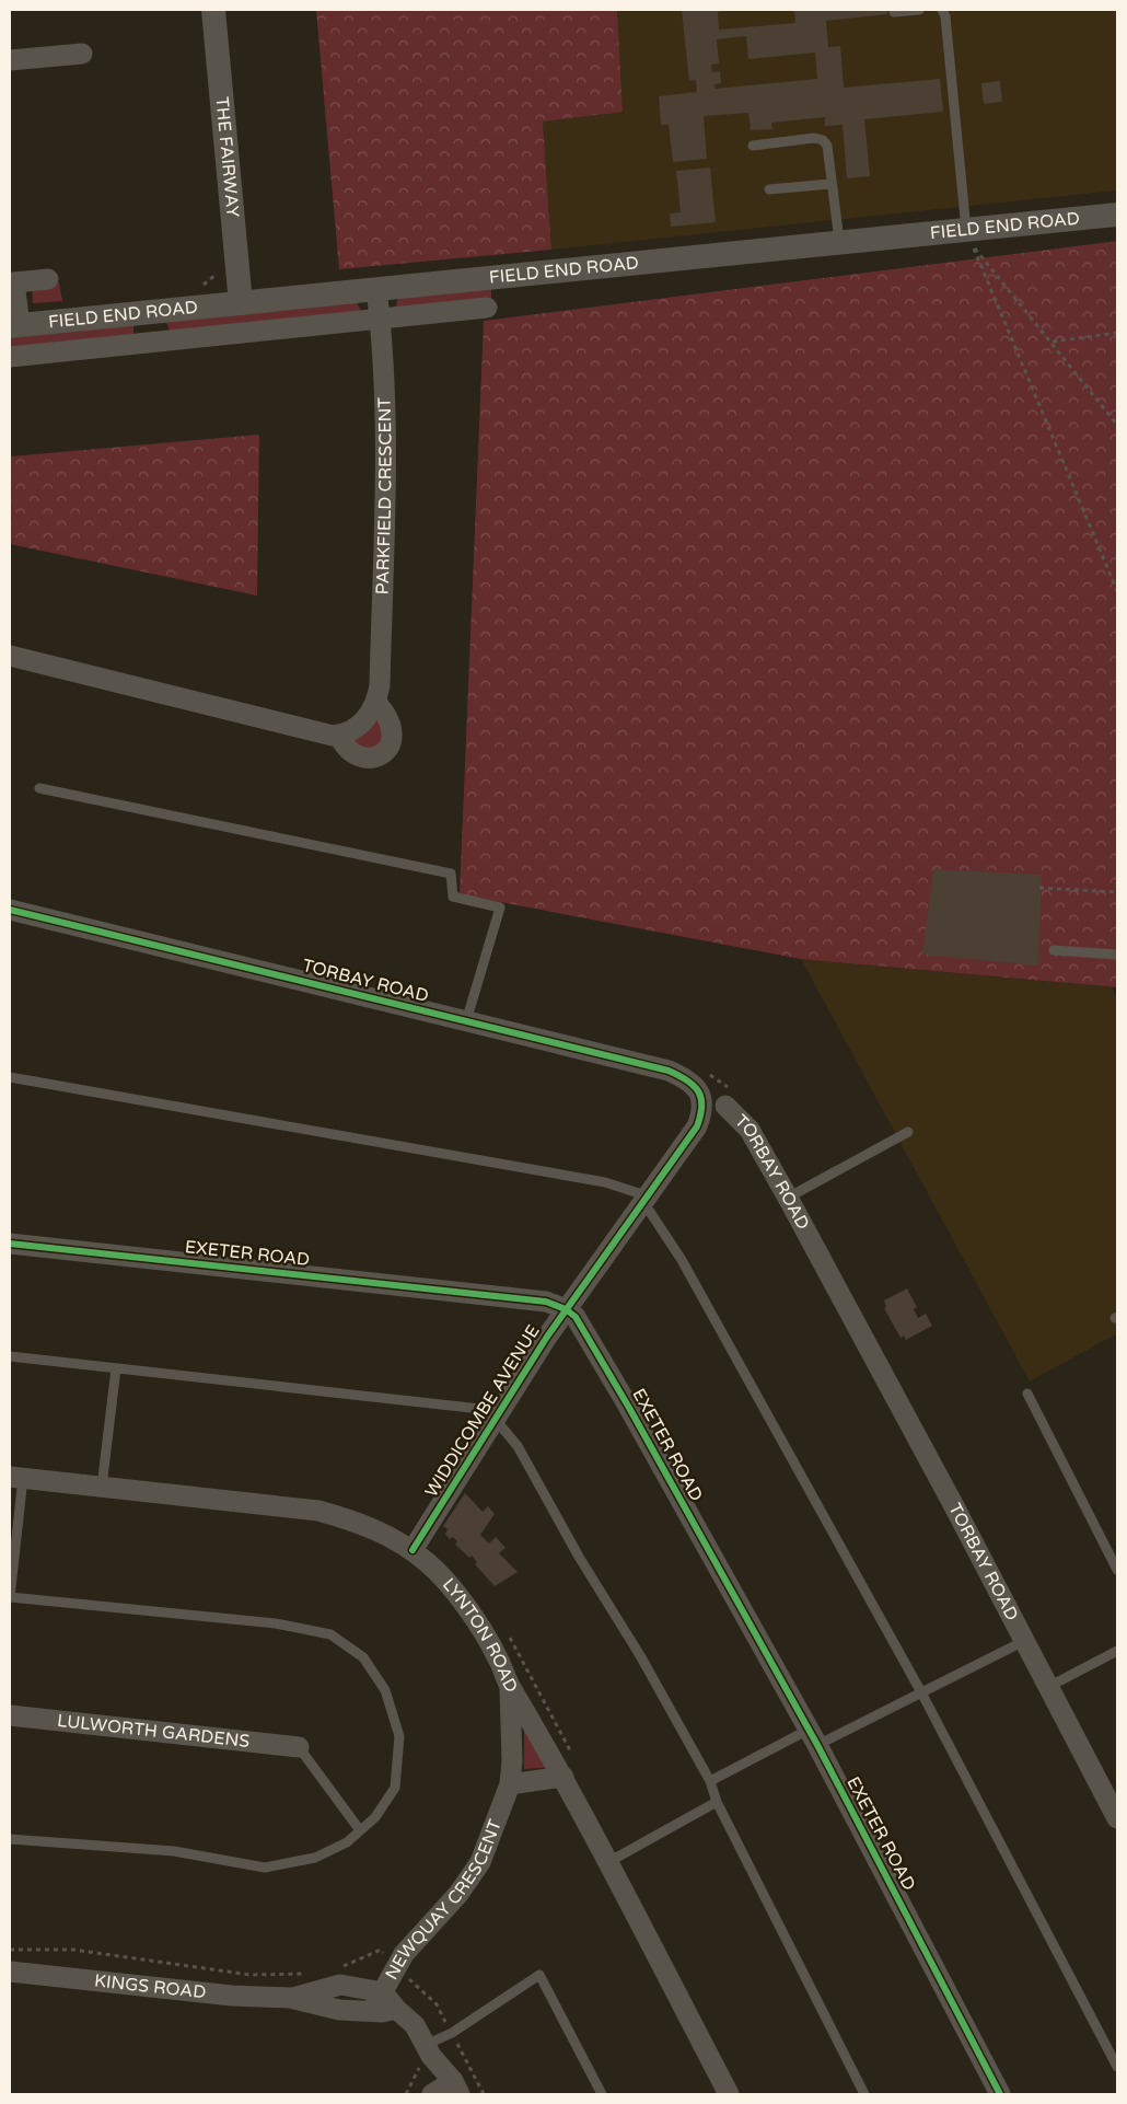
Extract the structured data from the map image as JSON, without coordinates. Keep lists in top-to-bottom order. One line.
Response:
{"streets":{"street":["THE FAIRWAY","FIELD END ROAD","PARKFIELD CRESCENT","TORBAY ROAD","EXETER ROAD","WIDDICOMBE AVENUE","LYNTON ROAD","LULWORTH GARDENS","NEWQUAY CRESCENT","KINGS ROAD"]},"crossings":[["THE FAIRWAY","FIELD END ROAD"],["FIELD END ROAD","PARKFIELD CRESCENT"],["TORBAY ROAD","WIDDICOMBE AVENUE"],["EXETER ROAD","WIDDICOMBE AVENUE"],["WIDDICOMBE AVENUE","LYNTON ROAD"],["LYNTON ROAD","NEWQUAY CRESCENT"],["NEWQUAY CRESCENT","KINGS ROAD"]]}
